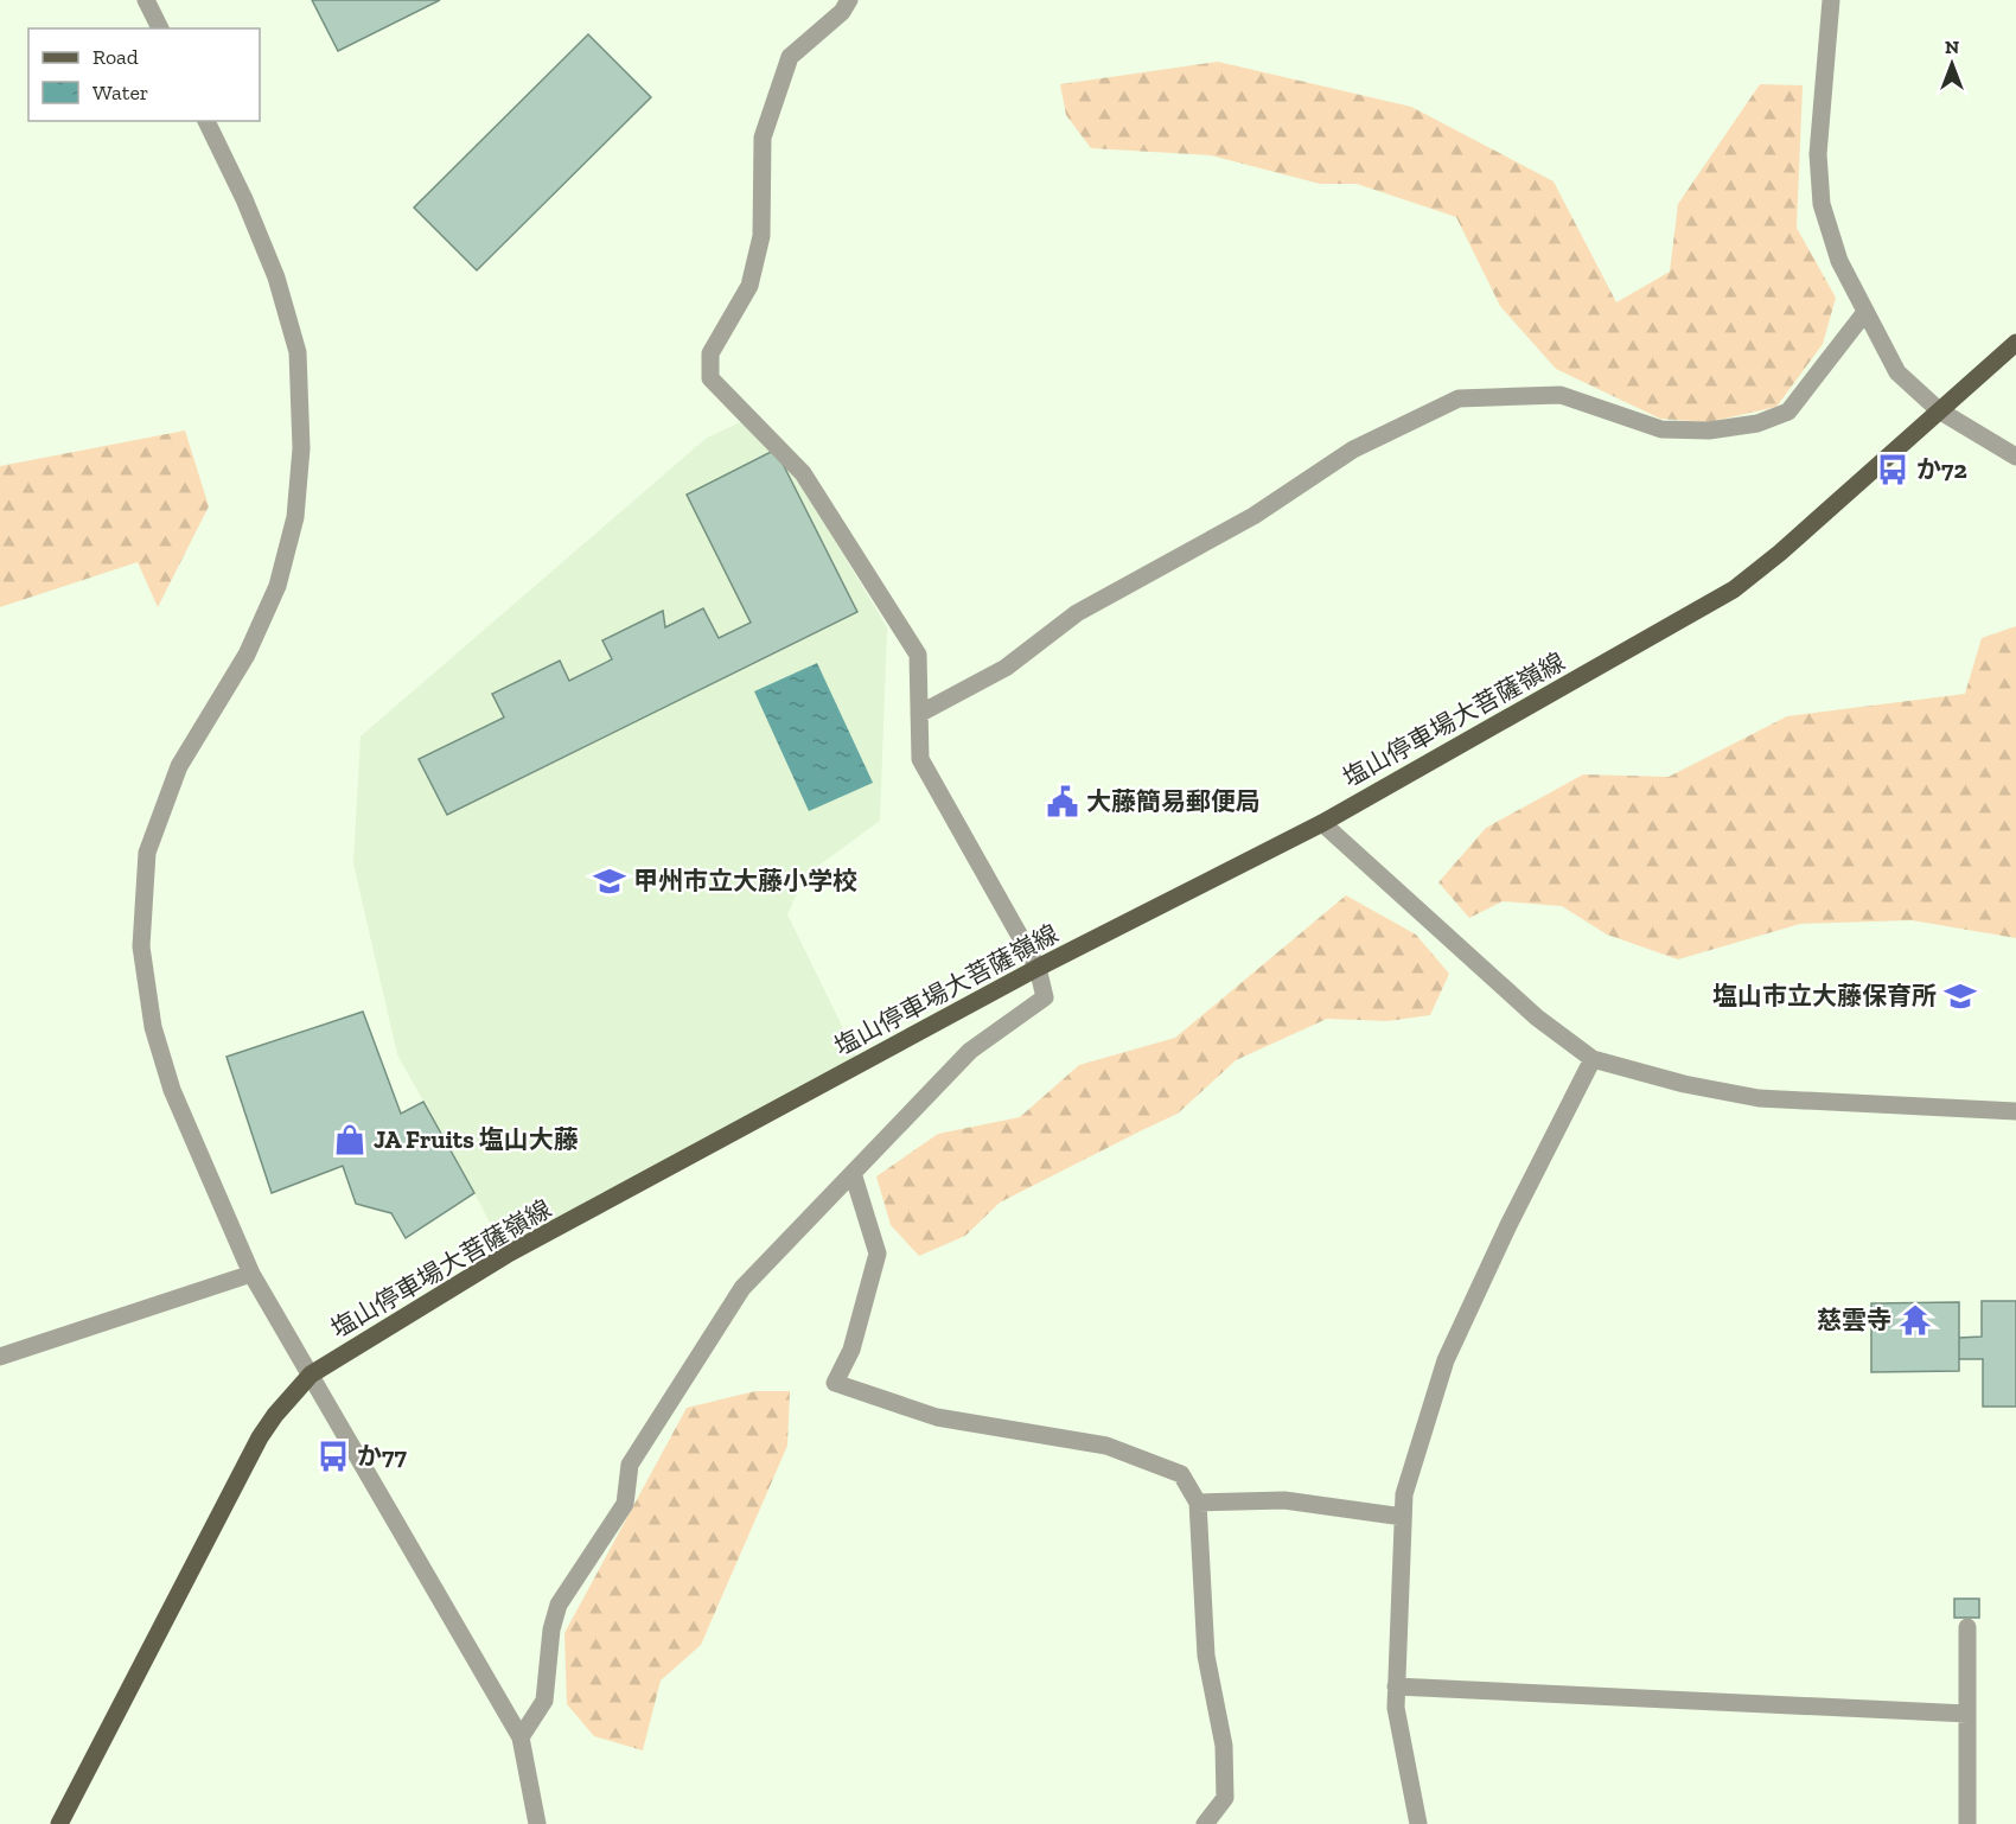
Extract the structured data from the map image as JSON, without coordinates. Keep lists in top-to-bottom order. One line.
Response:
{"streets":{"main road":["塩山停車場大菩薩嶺線"]},"places":{"bus stop":["か72","か77"],"public building":["大藤簡易郵便局"],"school or university":["甲州市立大藤小学校","塩山市立大藤保育所"],"shop":["JA Fruits 塩山大藤"],"temple":["慈雲寺"]},"legend":["Road","Water"],"north":"top"}
